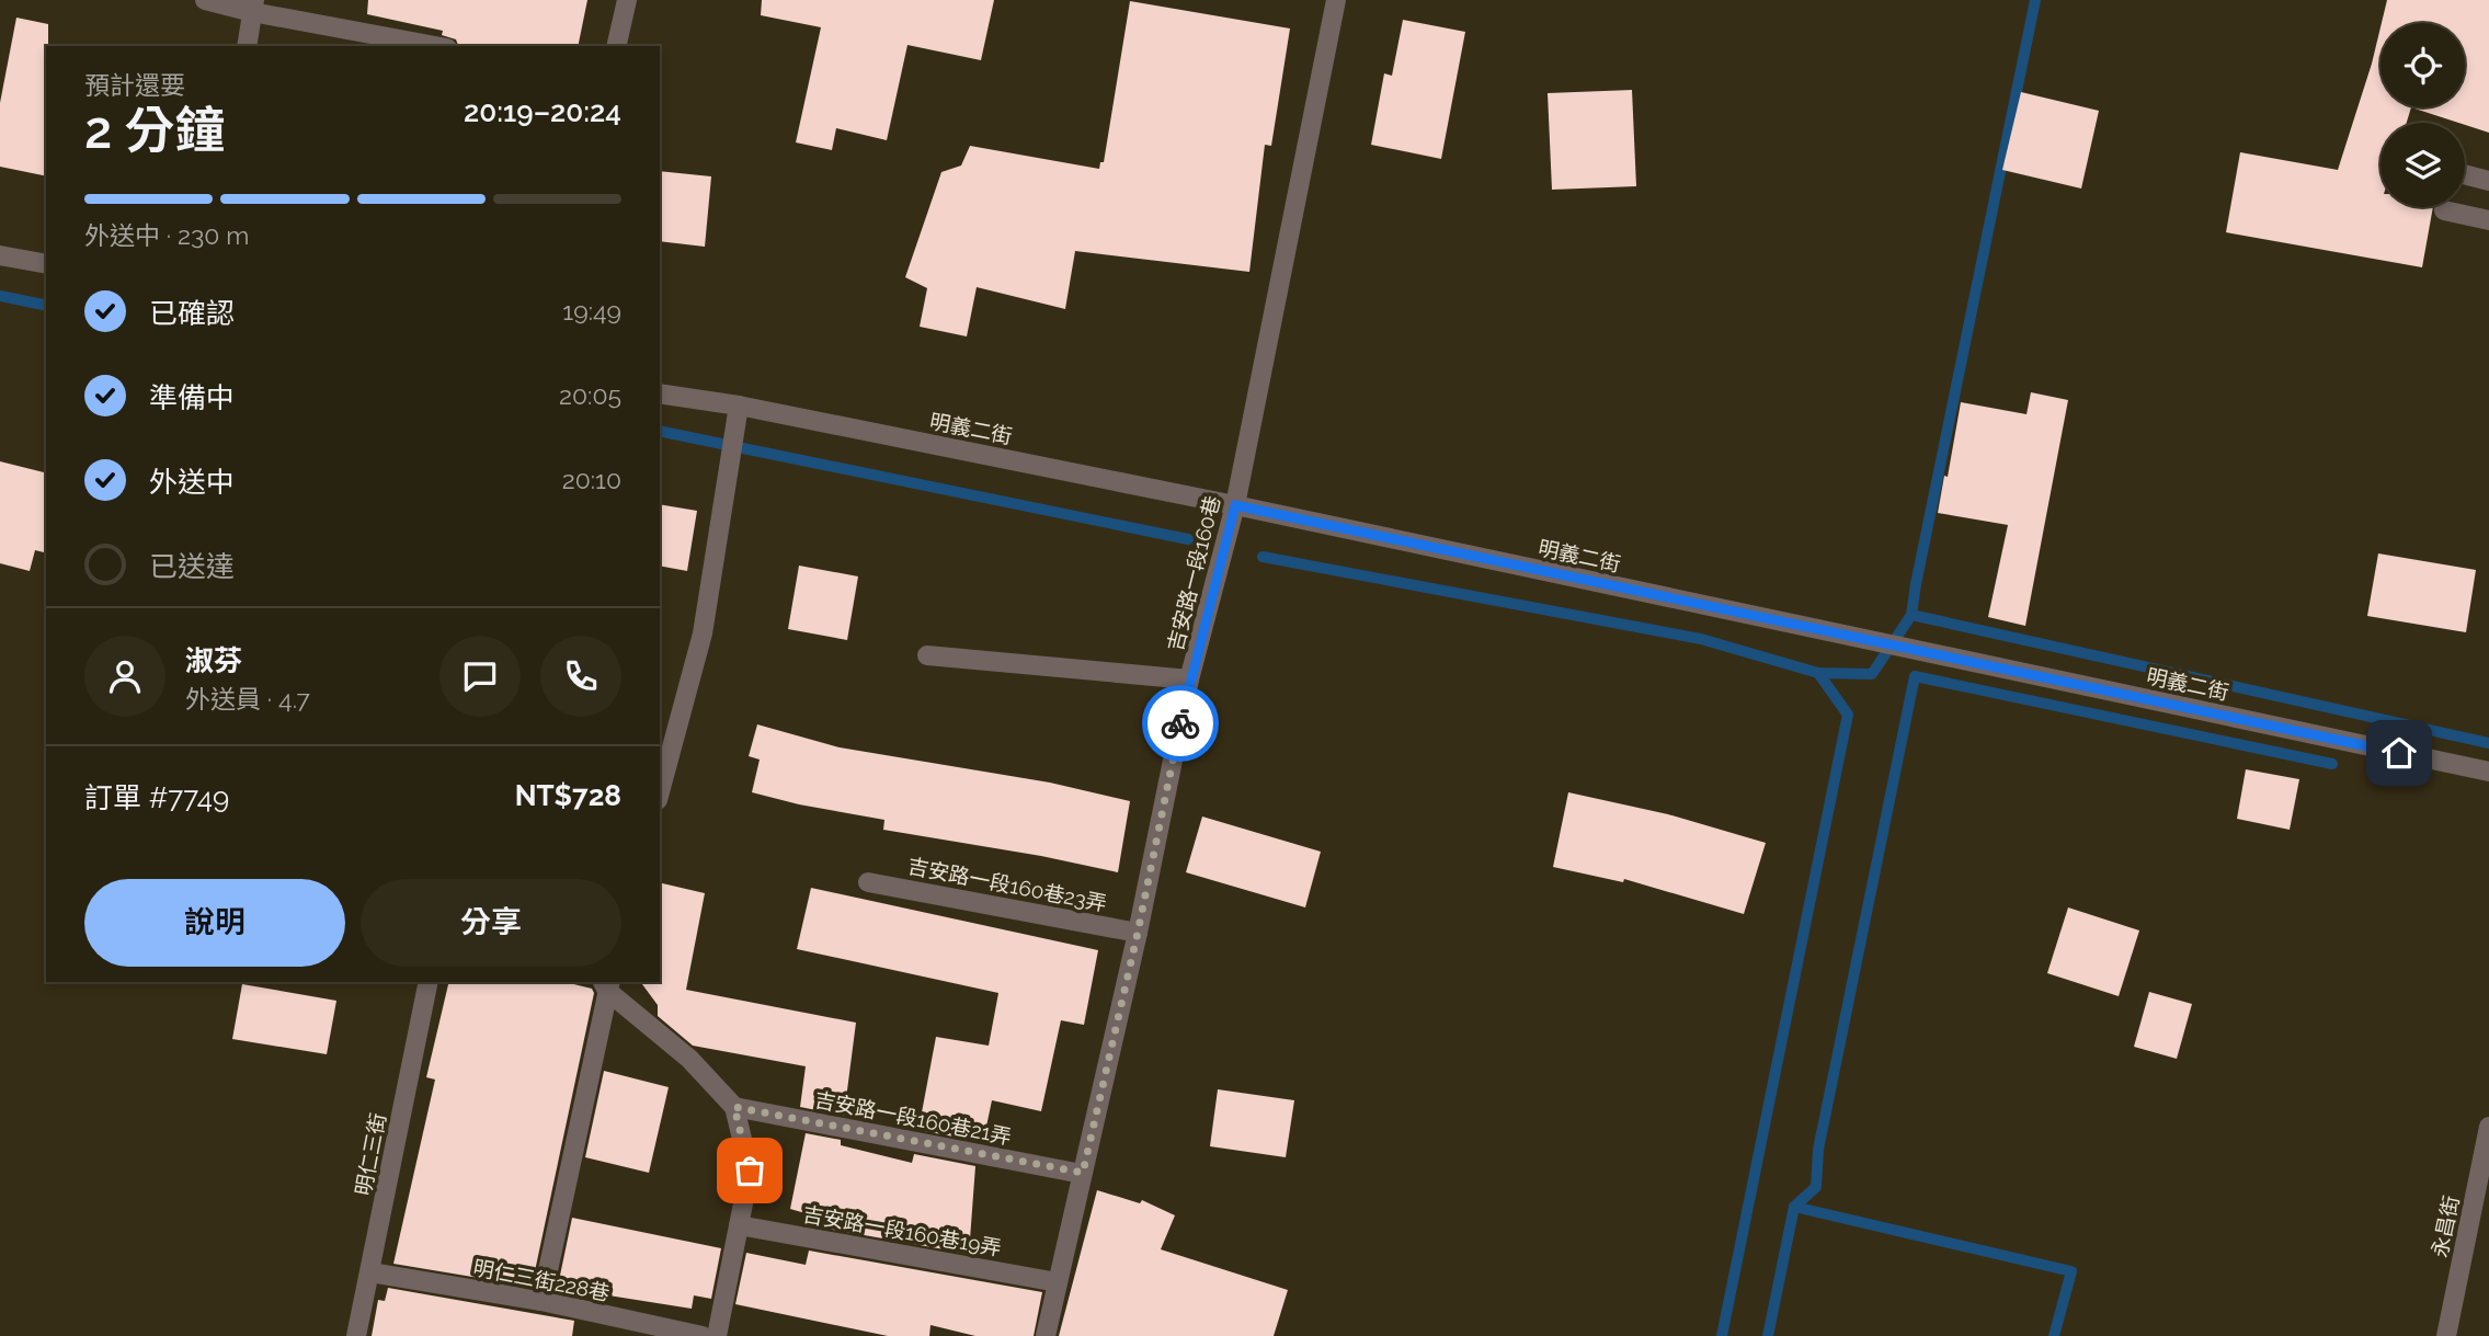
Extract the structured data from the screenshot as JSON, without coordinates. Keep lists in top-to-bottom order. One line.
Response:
{"streets":{"street":["明義二街","吉安路一段160巷","吉安路一段160巷23弄","吉安路一段160巷21弄","明仁三街","永昌街","吉安路一段160巷19弄","明仁三街228巷"]},"crossings":[["明義二街","吉安路一段160巷"],["吉安路一段160巷","吉安路一段160巷23弄"],["吉安路一段160巷","吉安路一段160巷21弄"],["吉安路一段160巷","吉安路一段160巷19弄"],["明仁三街","明仁三街228巷"]],"page":{"heading":["2 分鐘","預計還要","20:19–20:24"],"panel":["淑芬","外送員 · 4.7","訂單 #7749","NT$728"],"bar":"外送中 · 230 m","list":[["已確認","19:49"],["準備中","20:05"],["外送中","20:10"],"已送達"],"buttons":["說明","分享"]}}
